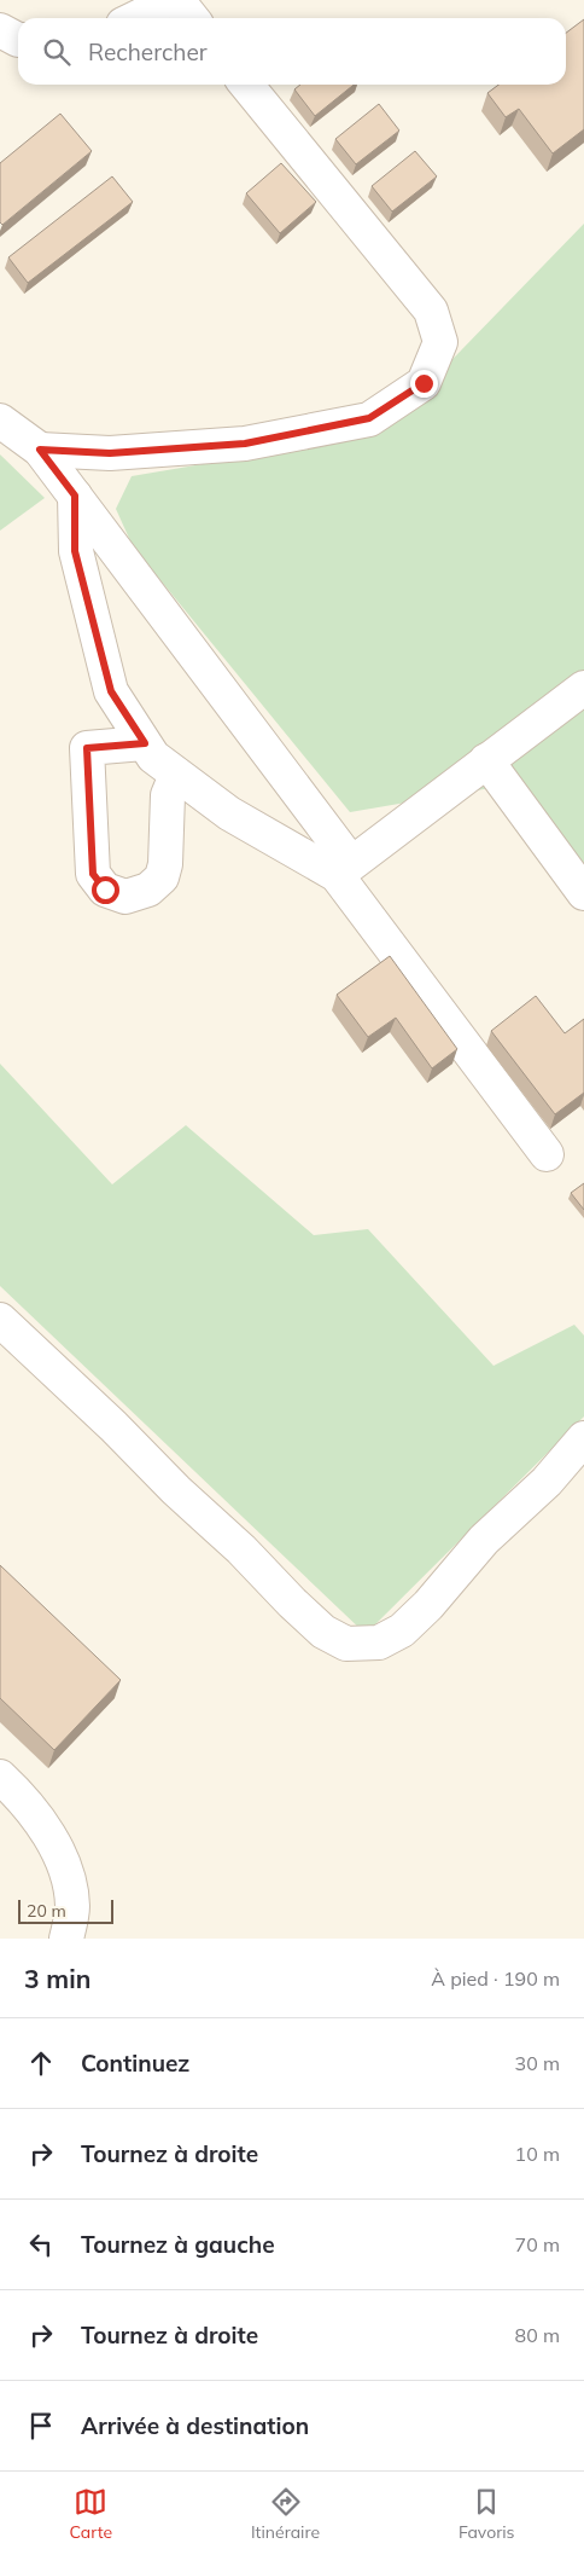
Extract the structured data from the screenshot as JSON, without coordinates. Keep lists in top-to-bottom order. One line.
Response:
{"scale_bar":"20 m","page":{"search":"Rechercher","scale":"20 m","heading":["3 min","À pied · 190 m"],"list":[["Continuez","30 m"],["Tournez à droite","10 m"],["Tournez à gauche","70 m"],["Tournez à droite","80 m"],"Arrivée à destination"],"nav":["Carte","Itinéraire","Favoris"]}}
